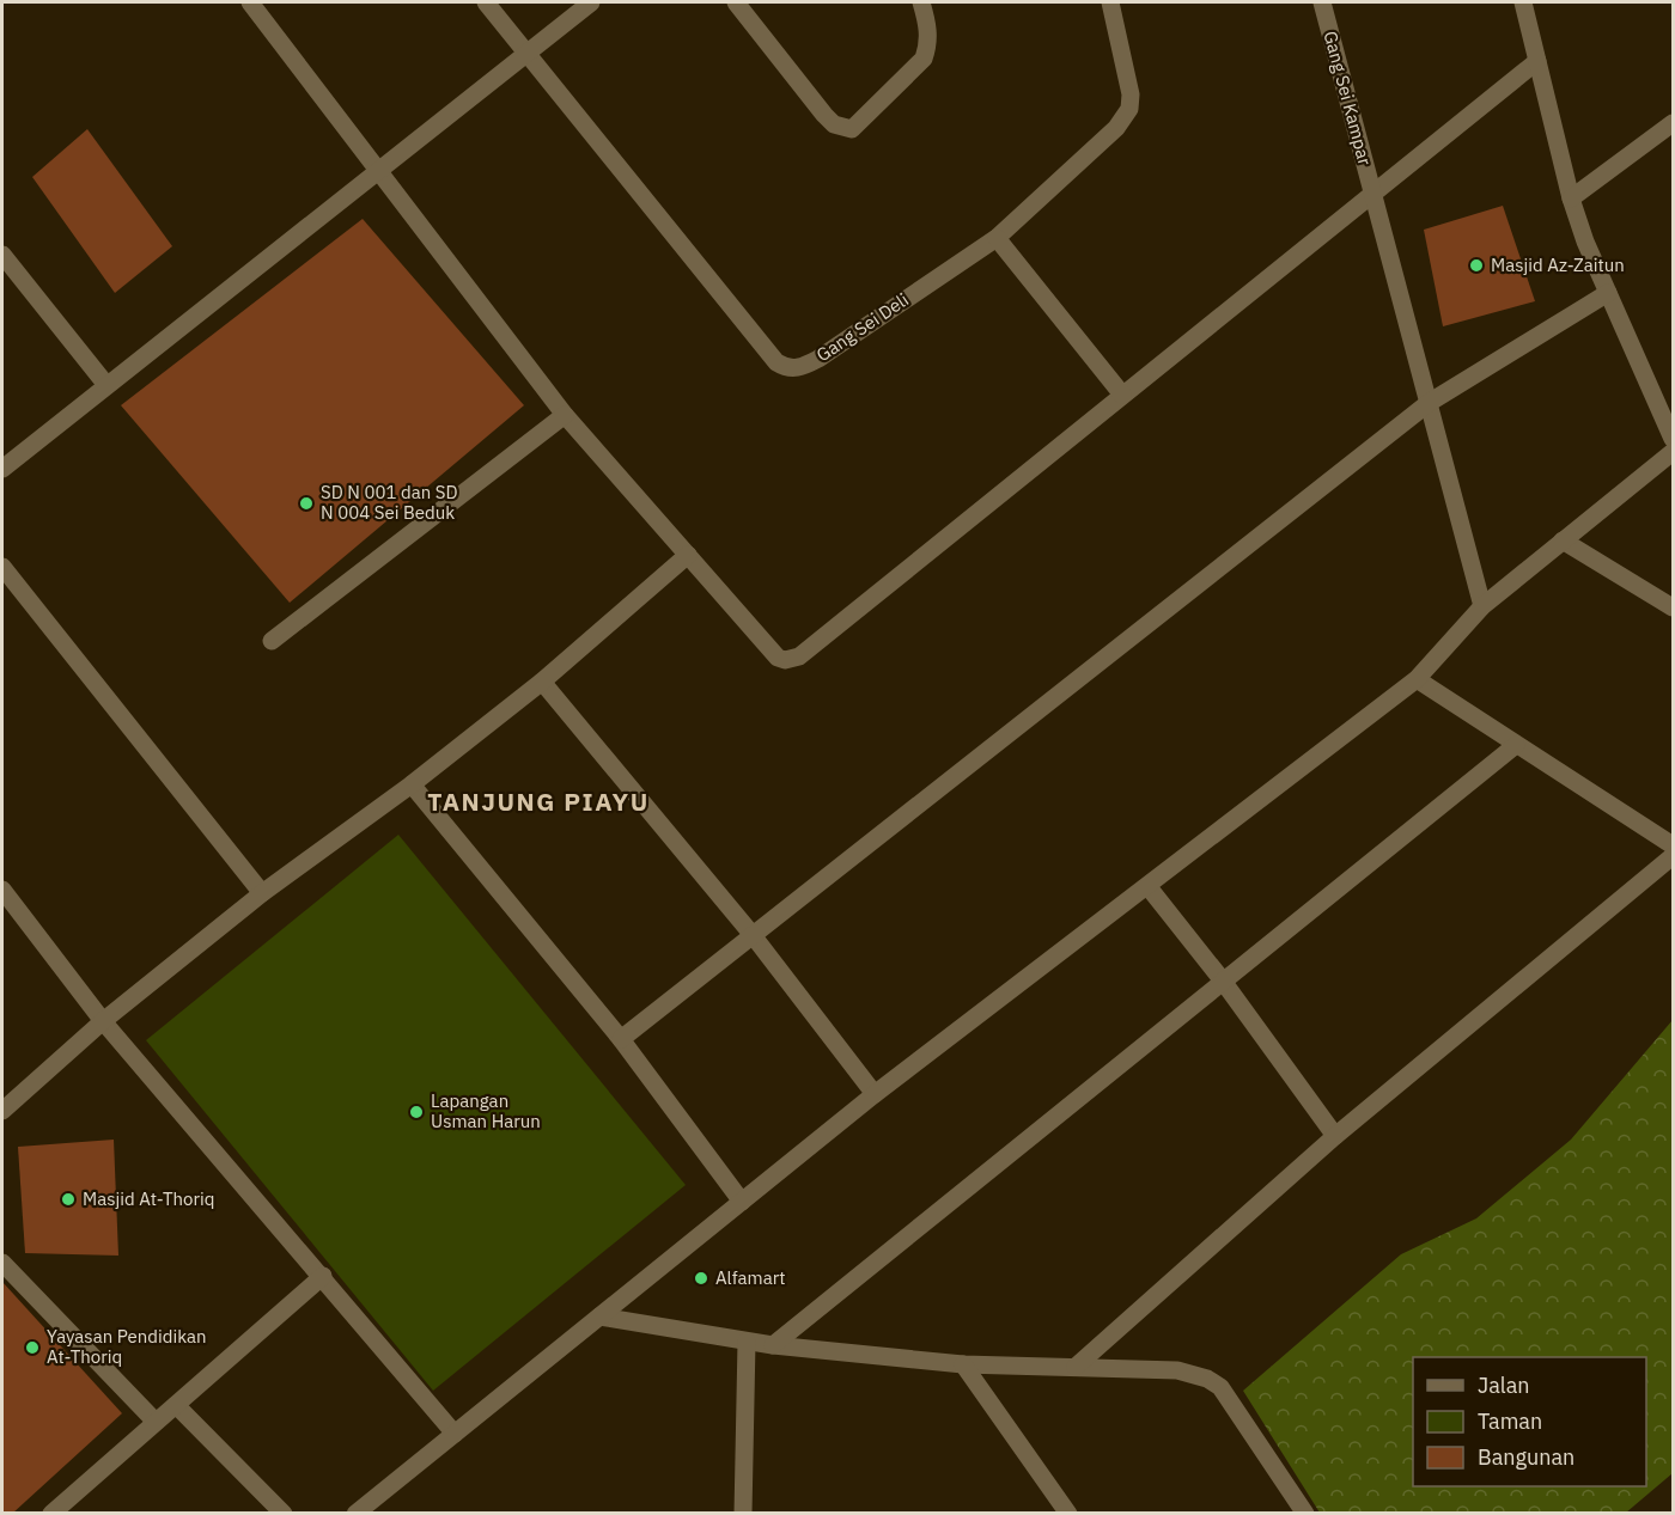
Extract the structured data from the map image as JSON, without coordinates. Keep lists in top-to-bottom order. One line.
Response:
{"streets":{"street":["Gang Sei Kampar","Gang Sei Deli"]},"districts":["TANJUNG PIAYU"],"places":["Masjid Az-Zaitun","SD N 001 dan SD N 004 Sei Beduk","Lapangan Usman Harun","Masjid At-Thoriq","Alfamart","Yayasan Pendidikan At-Thoriq"],"legend":["Jalan","Taman","Bangunan"]}
